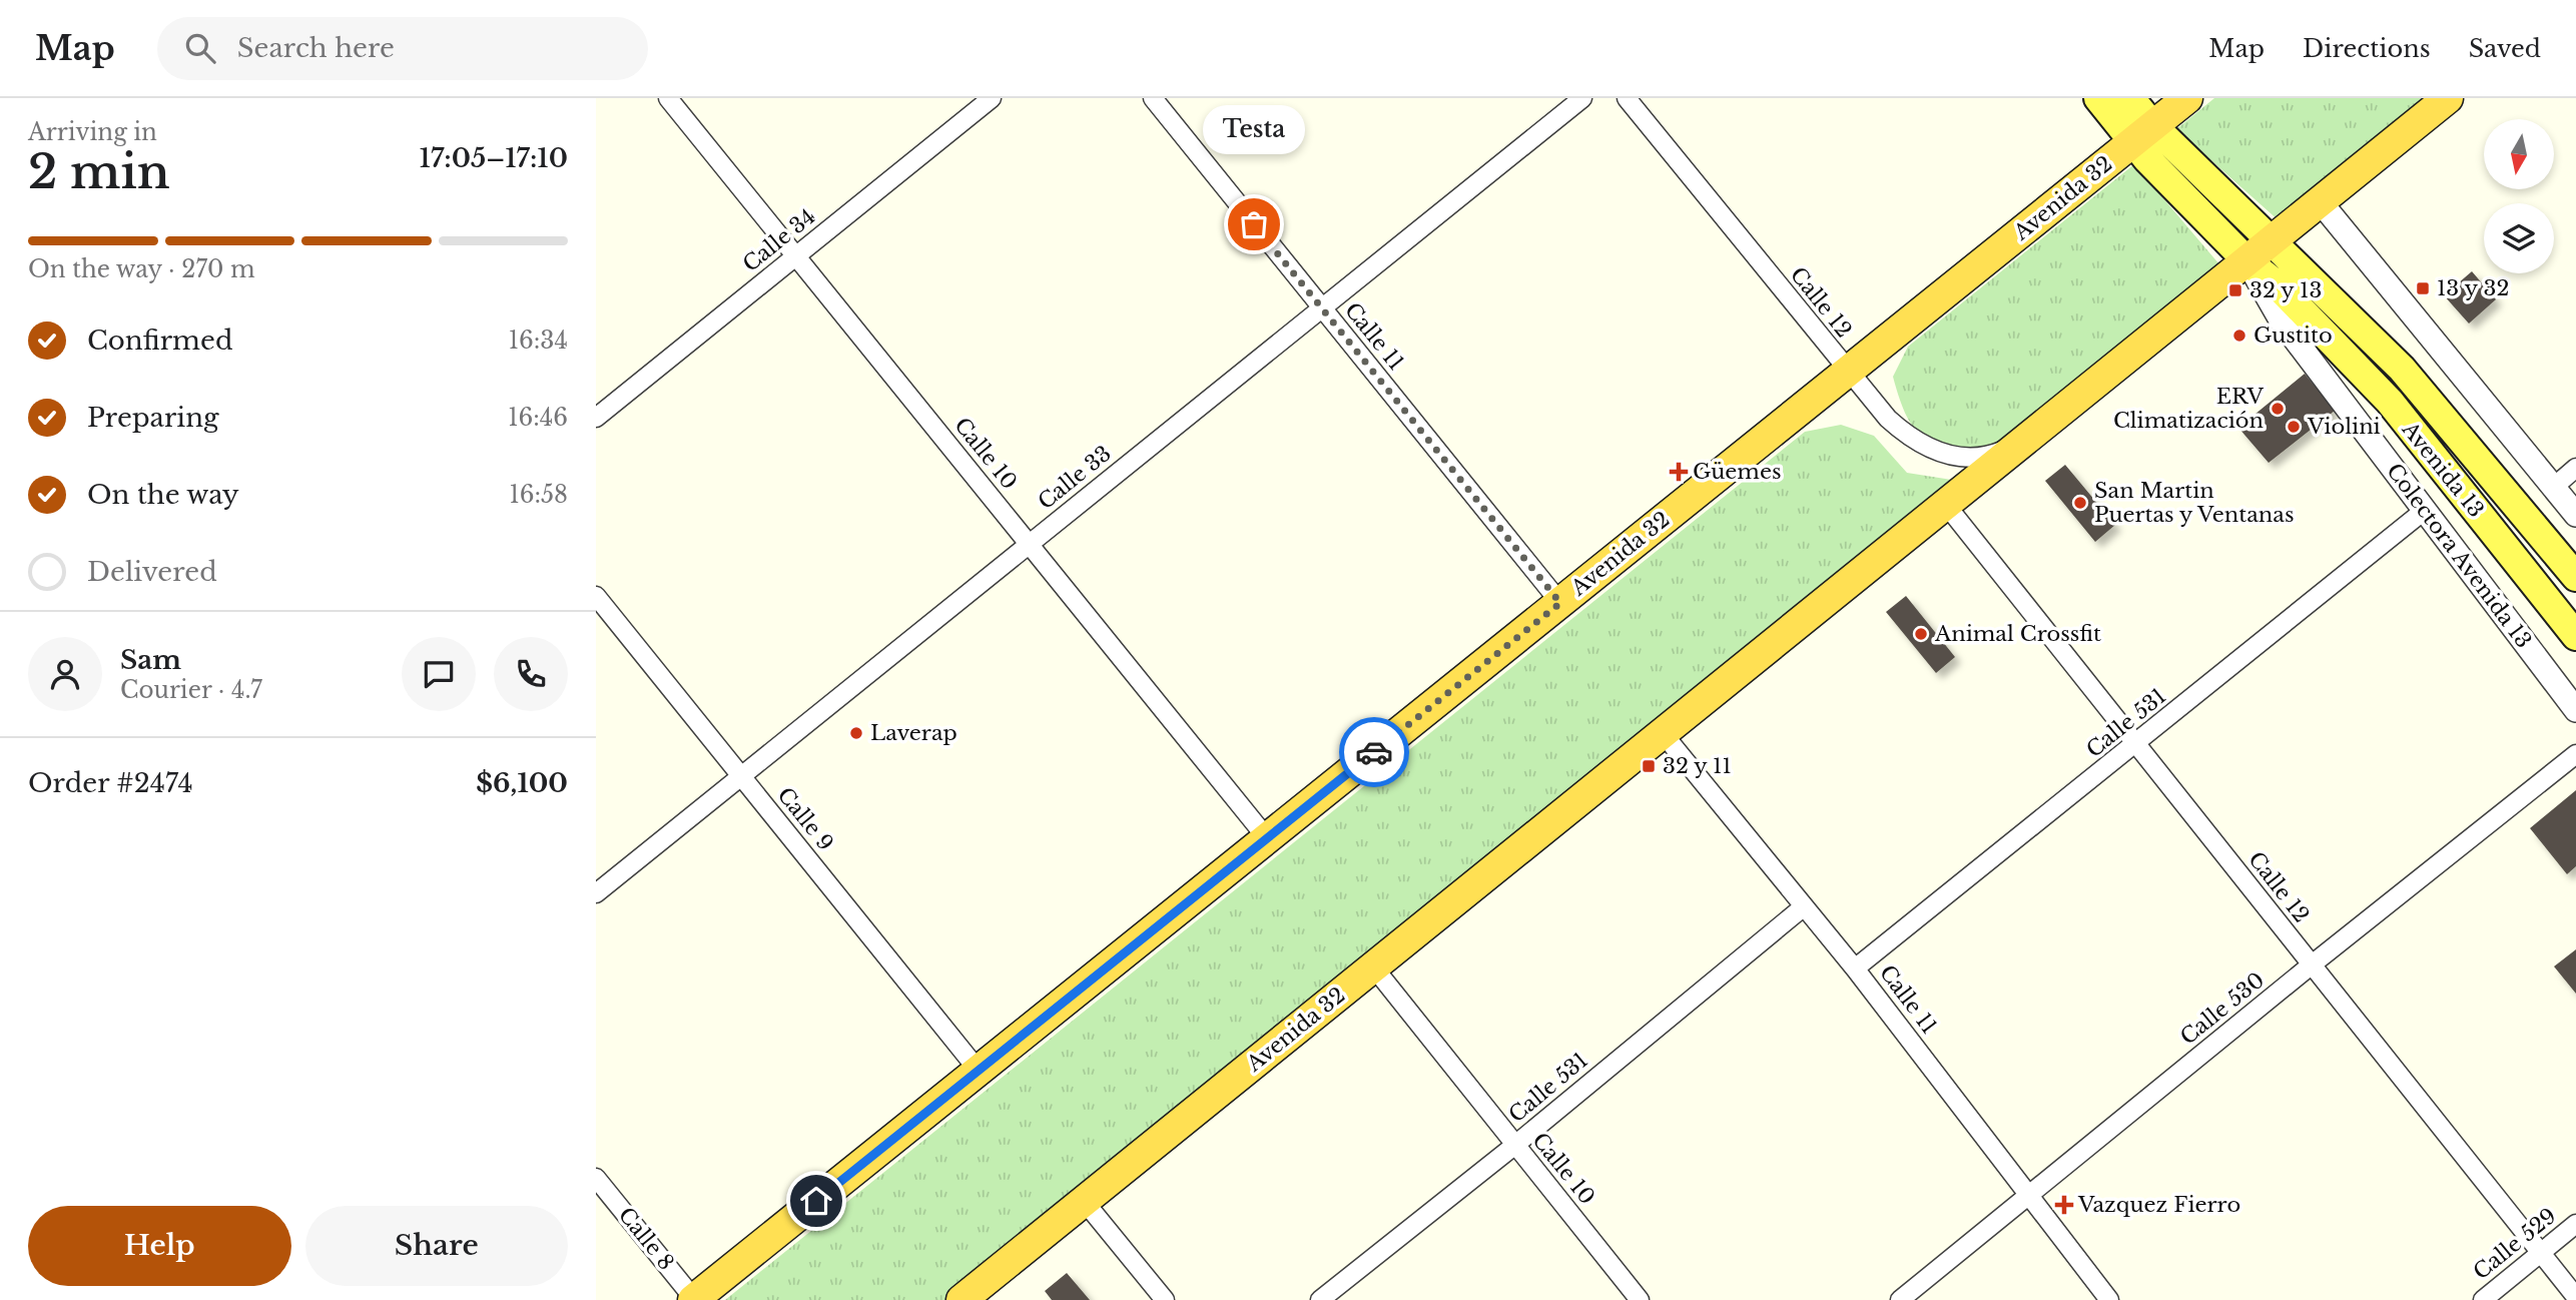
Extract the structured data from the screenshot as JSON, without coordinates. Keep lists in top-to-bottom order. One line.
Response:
{"streets":{"highway":["Avenida 32"],"main road":["Avenida 13"],"street":["Calle 34","Calle 12","Calle 11","Calle 10","Calle 33","Colectora Avenida 13","Calle 531","Calle 9","Calle 530","Calle 8","Calle 529"]},"crossings":[["Avenida 32","Calle 12"],["Avenida 32","Calle 11"],["Avenida 32","Calle 10"],["Avenida 32","Avenida 13"],["Avenida 32","Colectora Avenida 13"],["Avenida 32","Calle 9"],["Avenida 32","Calle 8"],["Calle 34","Calle 10"],["Calle 12","Calle 531"],["Calle 12","Calle 530"],["Calle 12","Calle 529"],["Calle 11","Calle 33"],["Calle 11","Calle 531"],["Calle 11","Calle 530"],["Calle 10","Calle 33"],["Calle 10","Calle 531"],["Avenida 13","Colectora Avenida 13"],["Calle 33","Calle 9"],["Colectora Avenida 13","Calle 531"]],"places":{"other":["Testa","Gustito","ERV Climatización","Violini","San Martin Puertas y Ventanas","Animal Crossfit","Laverap"],"transit":["13 y 32","32 y 13","32 y 11"],"health":["Güemes","Vazquez Fierro"]},"north":"bottom","page":{"header":"Map","search":"Search here","nav":["Map","Directions","Saved"],"heading":["2 min","Arriving in","17:05–17:10"],"panel":["Sam","Courier · 4.7","Order #2474","$6,100"],"bubble":"Testa","bar":"On the way · 270 m","list":[["Confirmed","16:34"],["Preparing","16:46"],["On the way","16:58"],"Delivered"],"buttons":["Help","Share"]}}
